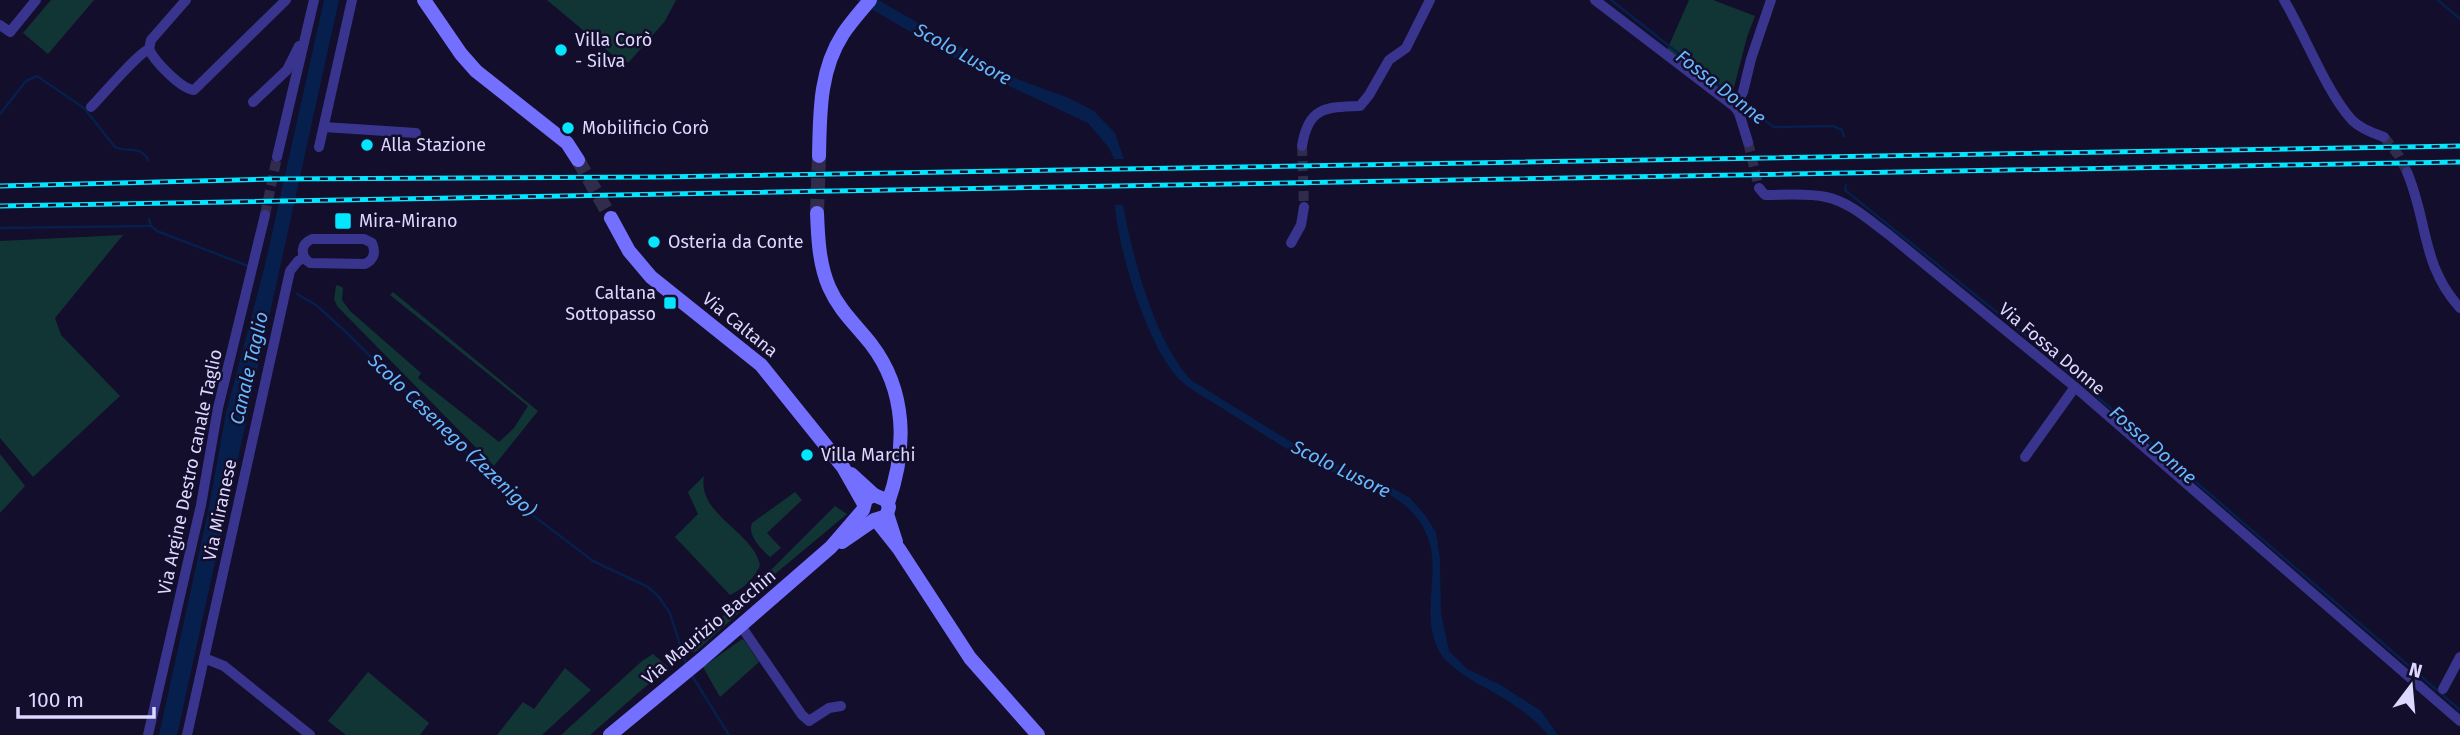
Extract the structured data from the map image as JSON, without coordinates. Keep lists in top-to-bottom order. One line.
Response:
{"streets":{"main road":["Via Caltana","Via Maurizio Bacchin"],"street":["Via Fossa Donne","Via Argine Destro canale Taglio","Via Miranese"]},"crossings":[["Via Caltana","Via Maurizio Bacchin"]],"water":["Scolo Lusore","Fossa Donne","Canale Taglio","Scolo Cesenego (Zezenigo)"],"places":{"other":["Villa Corò - Silva","Mobilificio Corò","Alla Stazione","Osteria da Conte","Villa Marchi"],"transit":["Mira-Mirano","Caltana Sottopasso"]},"scale_bar":"100 m","north":"top"}
